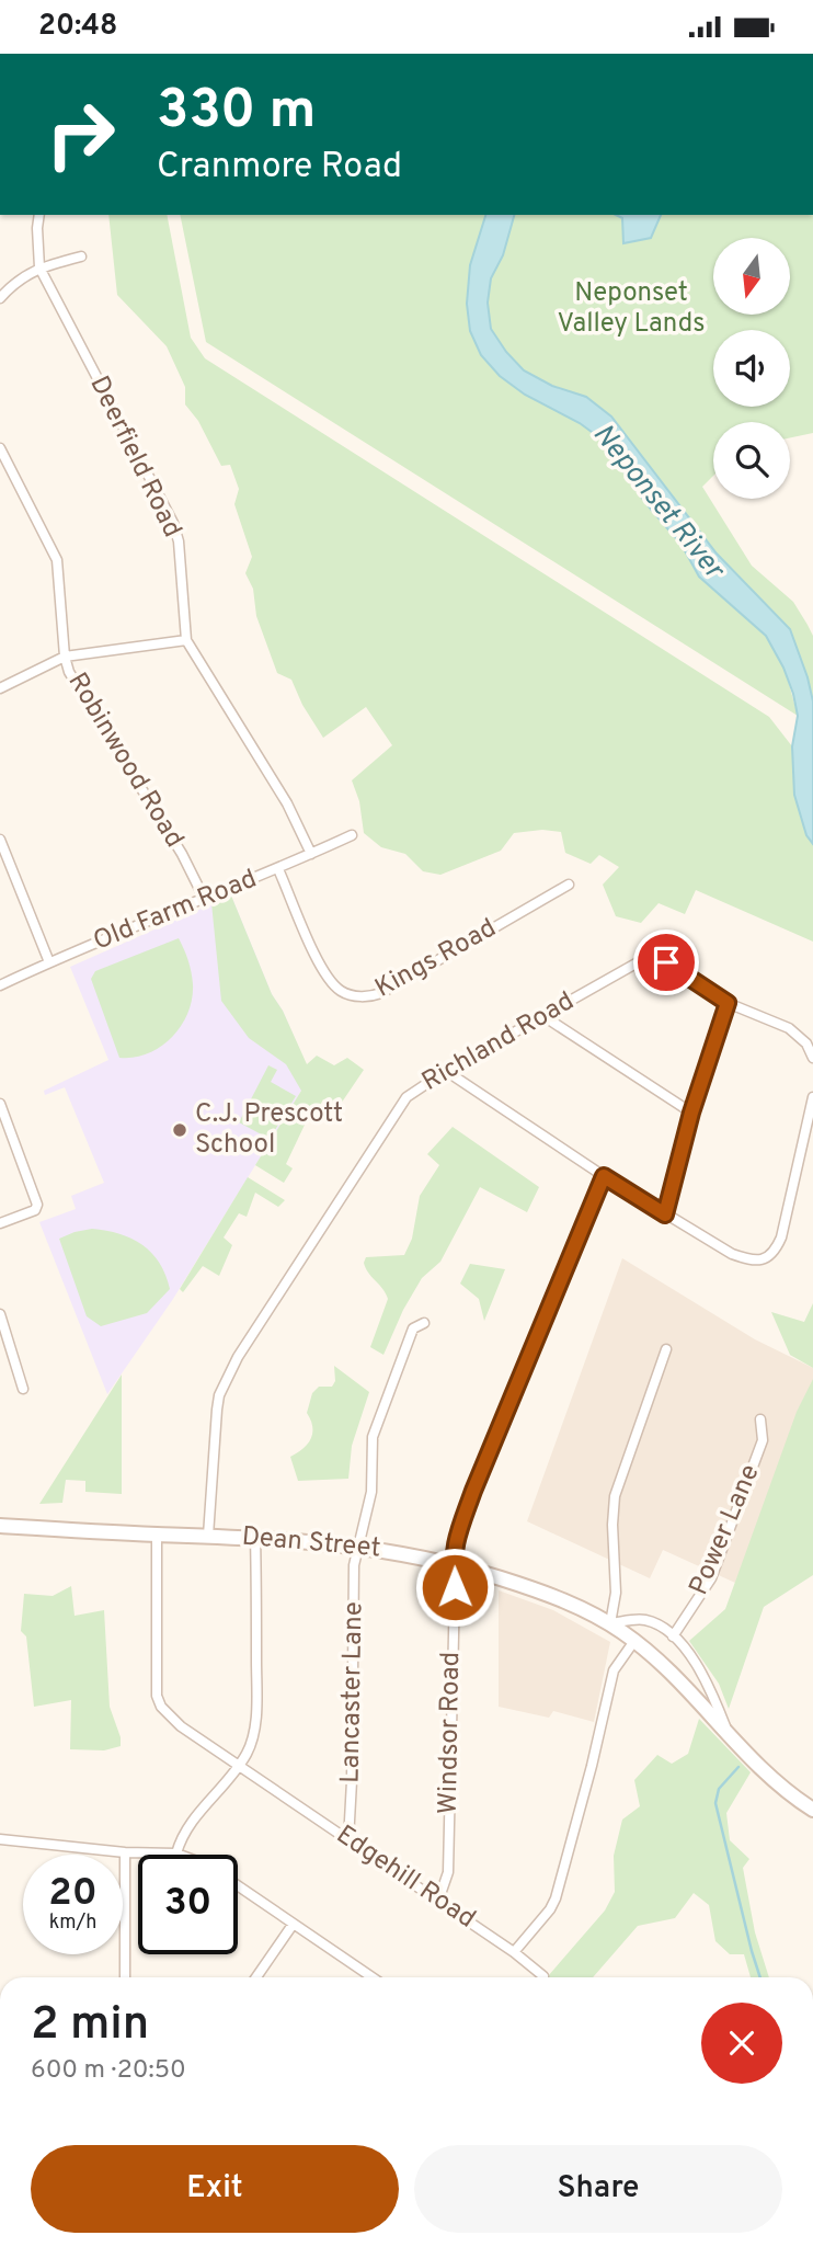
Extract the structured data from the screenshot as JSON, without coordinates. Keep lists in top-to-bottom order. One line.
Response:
{"streets":{"main road":["Dean Street"],"street":["Deerfield Road","Robinwood Road","Old Farm Road","Kings Road","Richland Road","Power Lane","Lancaster Lane","Windsor Road","Edgehill Road"]},"crossings":[["Deerfield Road","Old Farm Road"],["Robinwood Road","Old Farm Road"],["Old Farm Road","Kings Road"],["Richland Road","Dean Street"],["Power Lane","Dean Street"],["Dean Street","Lancaster Lane"],["Dean Street","Windsor Road"],["Dean Street","Edgehill Road"],["Lancaster Lane","Edgehill Road"],["Windsor Road","Edgehill Road"]],"water":["Neponset River"],"parks":["Neponset Valley Lands"],"places":["C.J. Prescott School"],"north":"bottom","page":{"status":"20:48","turn":["330 m","Cranmore Road"],"speed":"20 km/h","limit":"30","heading":["2 min","600 m · 20:50"],"buttons":["Exit","Share"]}}
